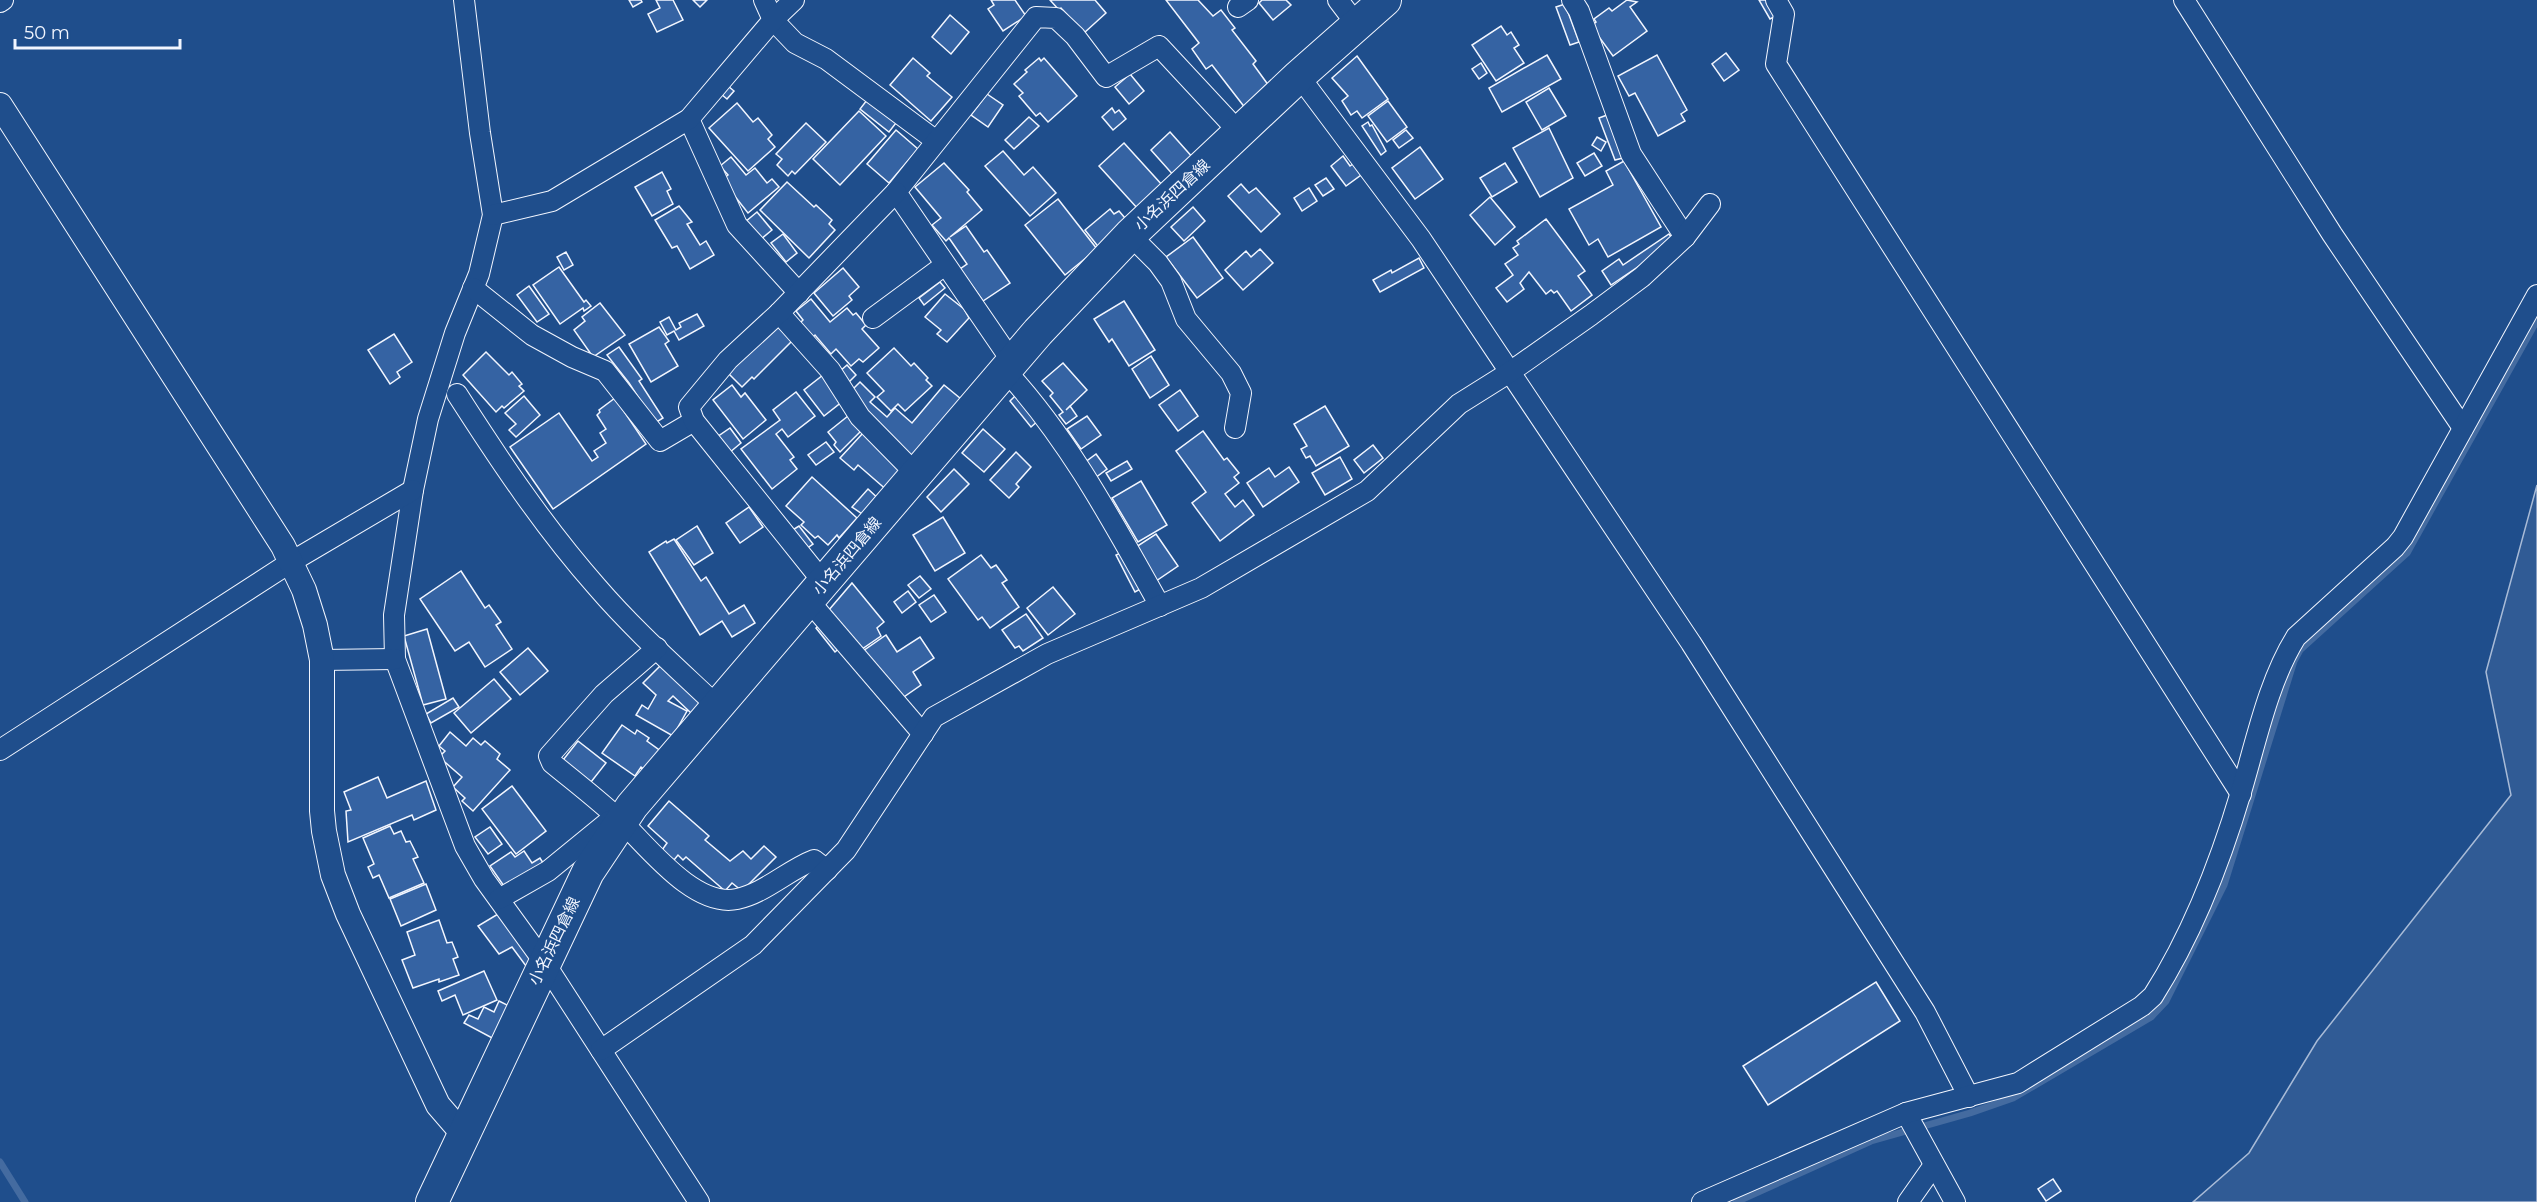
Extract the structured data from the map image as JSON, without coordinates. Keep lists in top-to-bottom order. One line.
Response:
{"streets":{"main road":["小名浜四倉線"]},"scale_bar":"50 m"}
